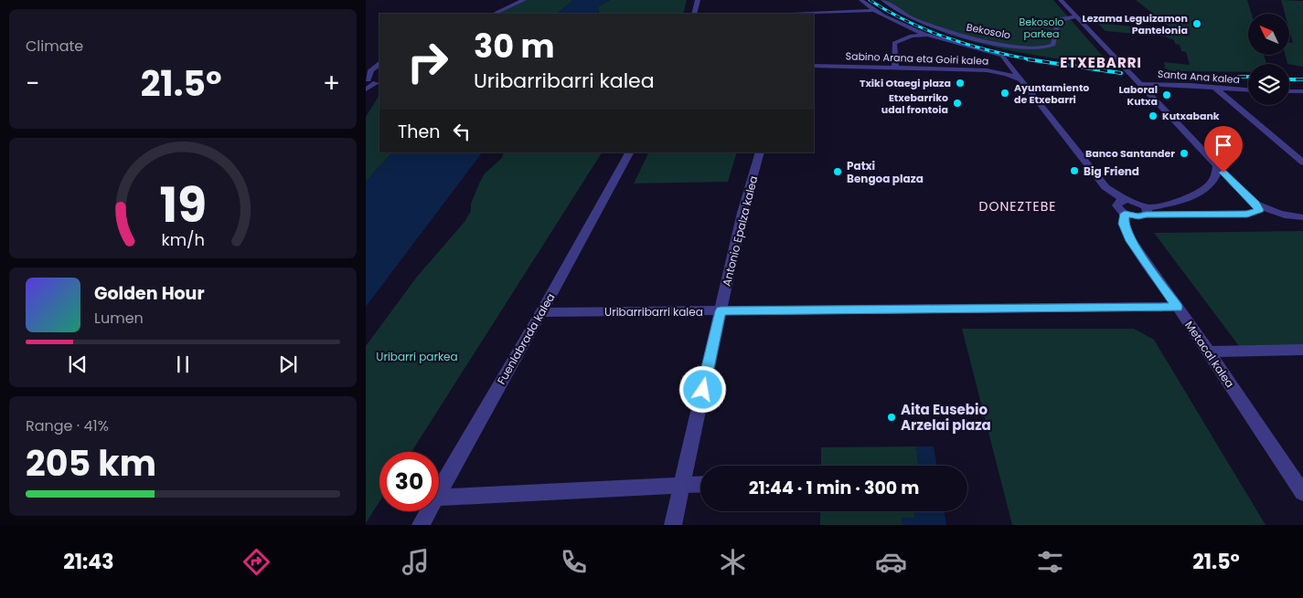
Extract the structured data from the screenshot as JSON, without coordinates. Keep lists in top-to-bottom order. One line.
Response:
{"streets":{"street":["Bekosolo","Sabino Arana eta Goiri kalea","Santa Ana kalea","Antonio Epalza kalea","Uribarribarri kalea","Fuenlabrada kalea","Metacal kalea"]},"crossings":[["Antonio Epalza kalea","Uribarribarri kalea"],["Uribarribarri kalea","Fuenlabrada kalea"],["Uribarribarri kalea","Metacal kalea"]],"districts":["ETXEBARRI","DONEZTEBE"],"parks":["Bekosolo parkea","Uribarri parkea"],"places":["Lezama Leguizamon Pantelonia","Txiki Otaegi plaza","Ayuntamiento de Etxebarri","Laboral Kutxa","Etxebarriko udal frontoia","Kutxabank","Banco Santander","Big Friend","Patxi Bengoa plaza","Aita Eusebio Arzelai plaza"],"north":"top left","page":{"tile":["Climate",["Range · 41%","205 km"]],"turn":["30 m","Uribarribarri kalea"],"heat":["−","21.5°","+"],"then":"Then","song":["Golden Hour","Lumen"],"limit":"30","trip":"21:44 · 1 min · 300 m","tabs":["21:43","21.5°"],"gauge":["19","km/h"]}}
